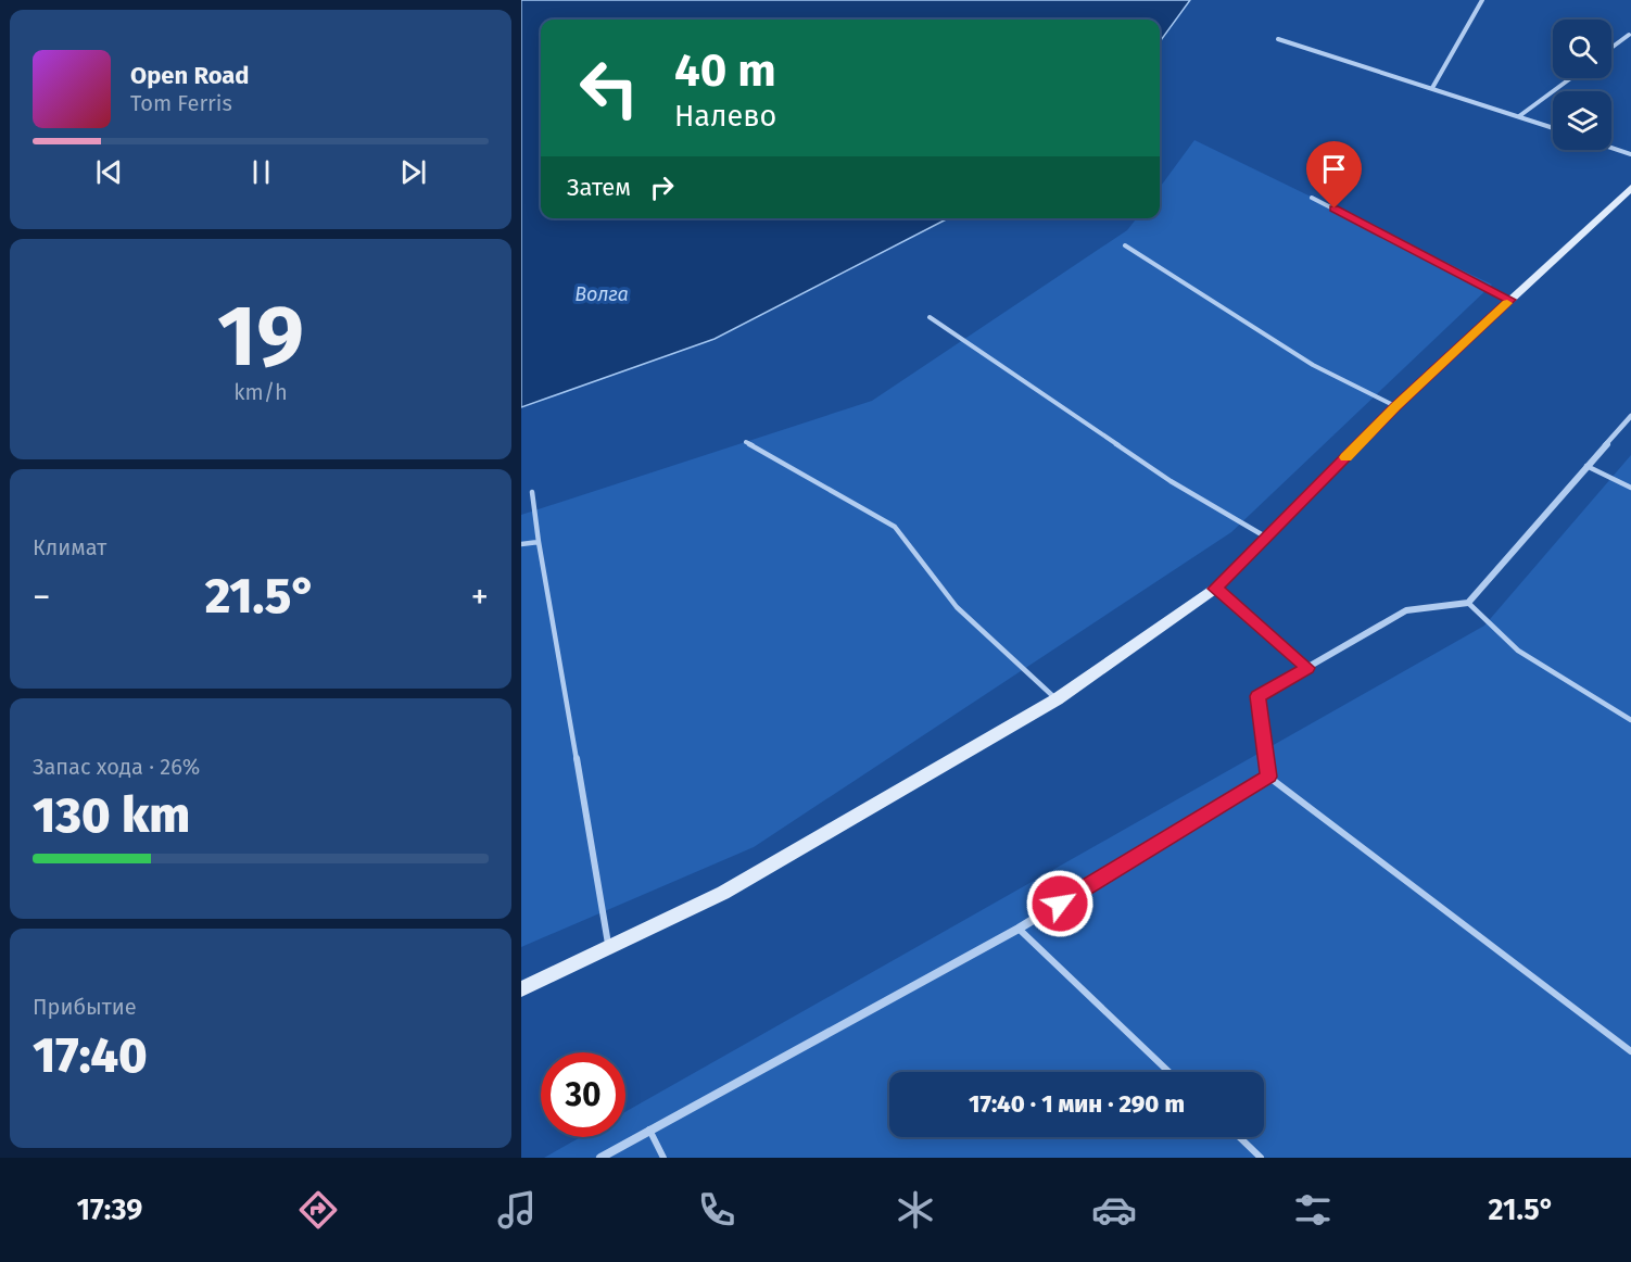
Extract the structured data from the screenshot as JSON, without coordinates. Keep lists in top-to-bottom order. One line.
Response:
{"water":["Волга"],"page":{"turn":["40 m","Налево"],"song":["Open Road","Tom Ferris"],"then":"Затем","tile":[["19","km/h"],"Климат",["Запас хода · 26%","130 km"],["Прибытие","17:40"]],"heat":["−","21.5°","+"],"limit":"30","trip":"17:40 · 1 мин · 290 m","tabs":["17:39","21.5°"]}}
